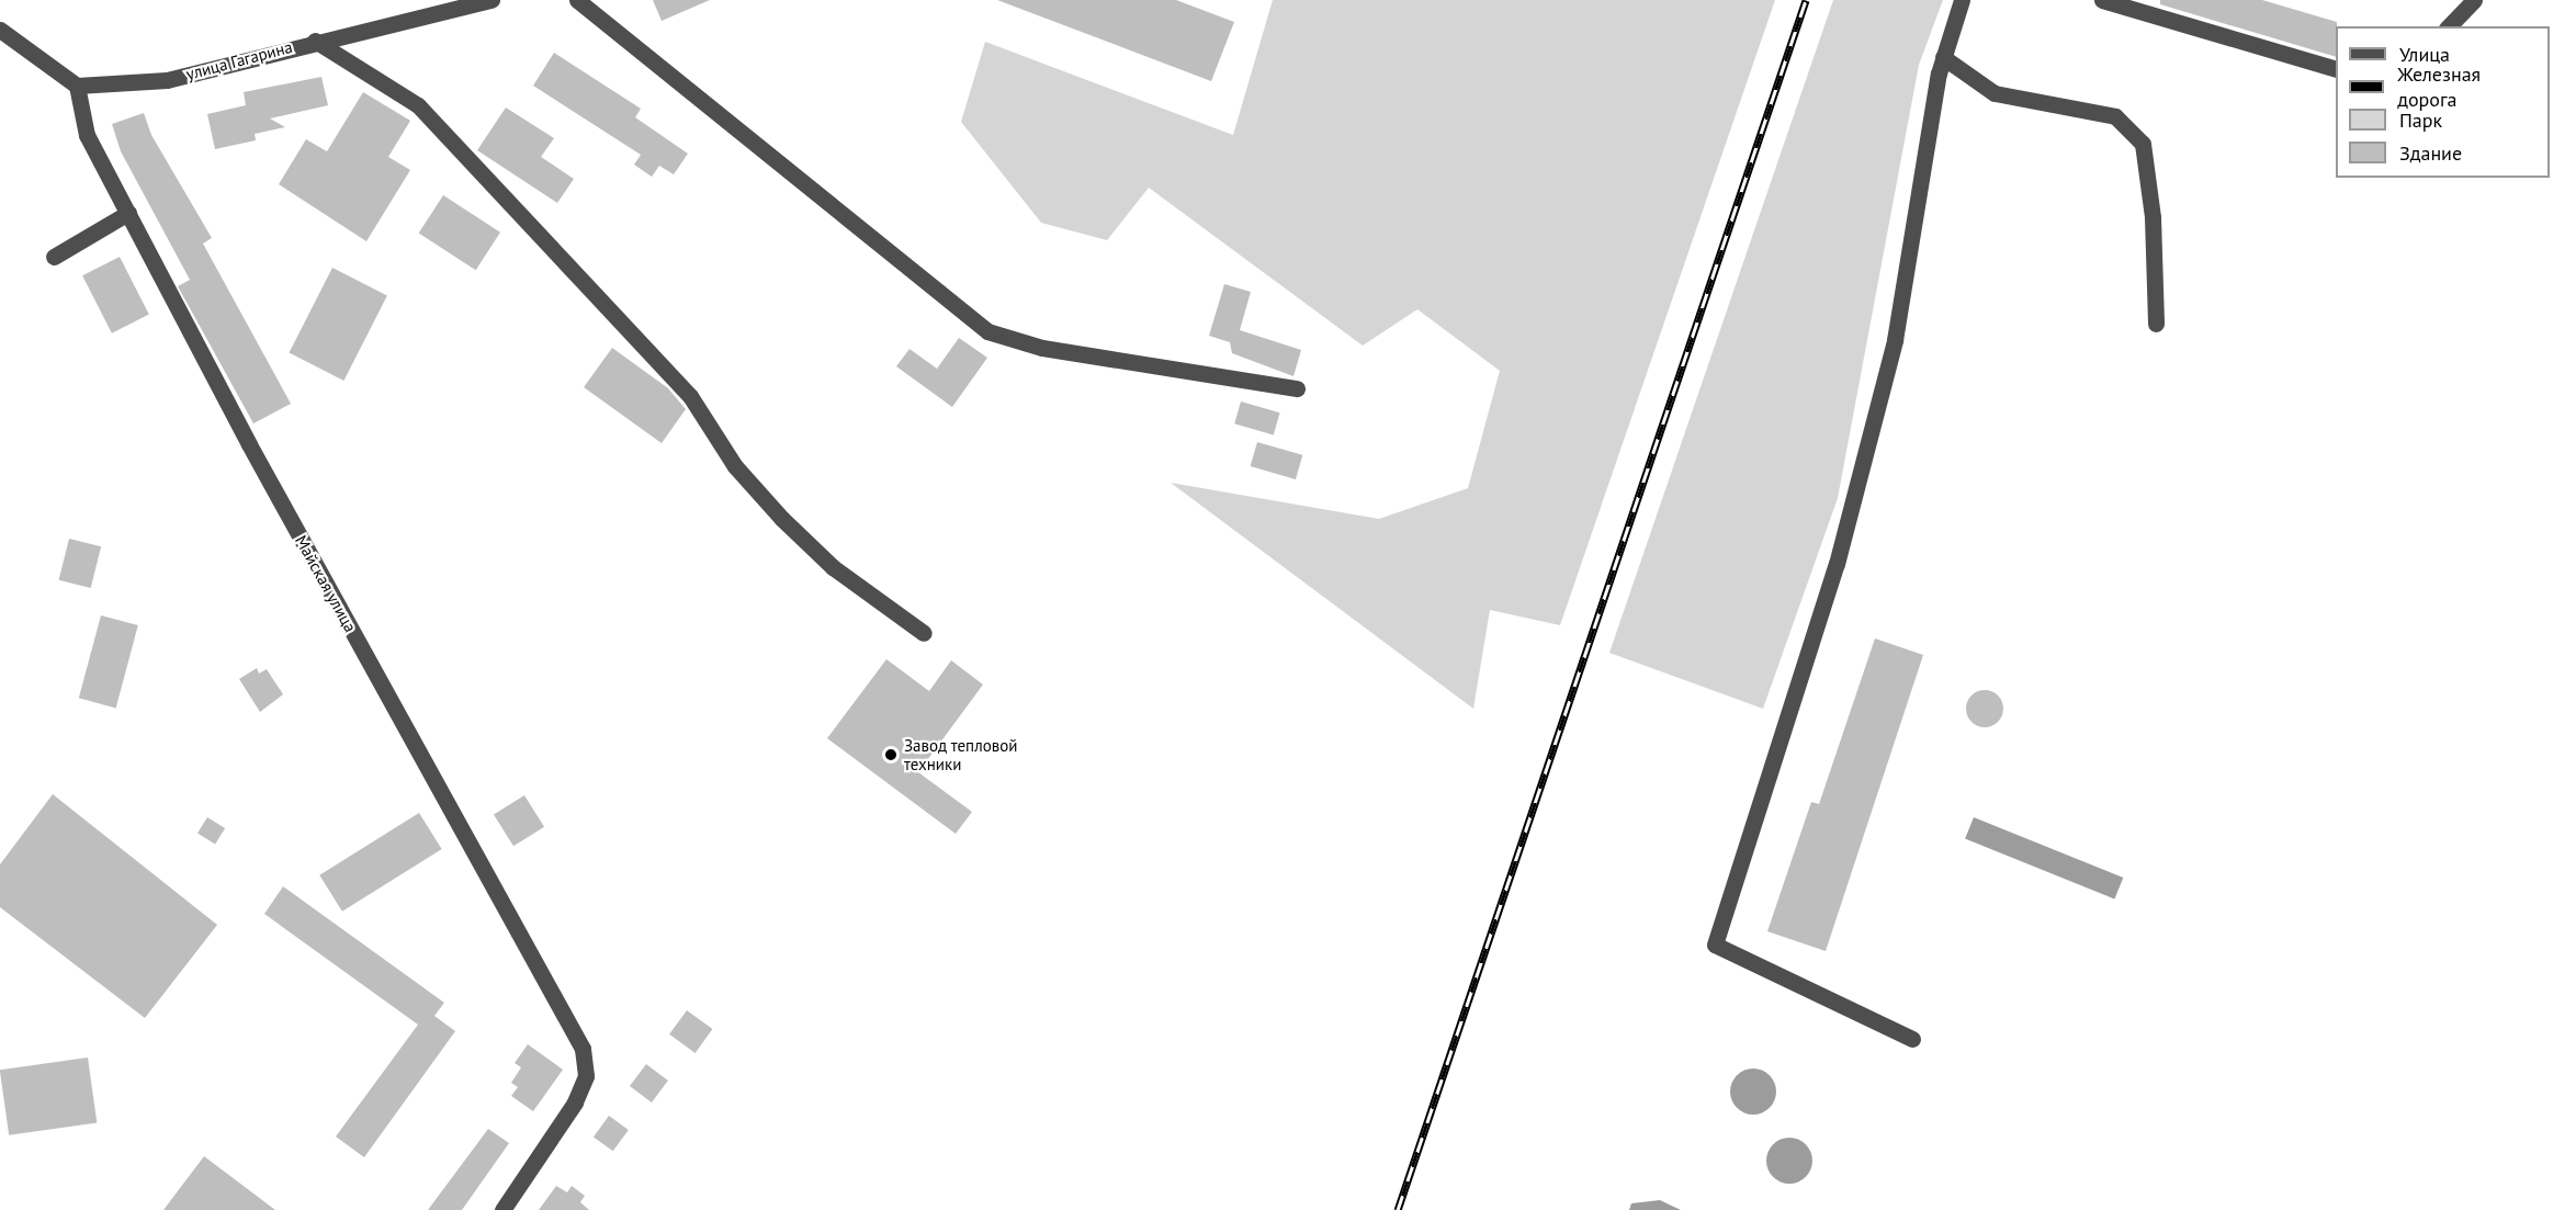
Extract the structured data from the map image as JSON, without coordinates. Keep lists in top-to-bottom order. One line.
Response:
{"streets":{"street":["улица Гагарина","Майская улица"]},"crossings":[["улица Гагарина","Майская улица"]],"places":["Завод тепловой техники"],"legend":["Улица","Железная дорога","Парк","Здание"]}
